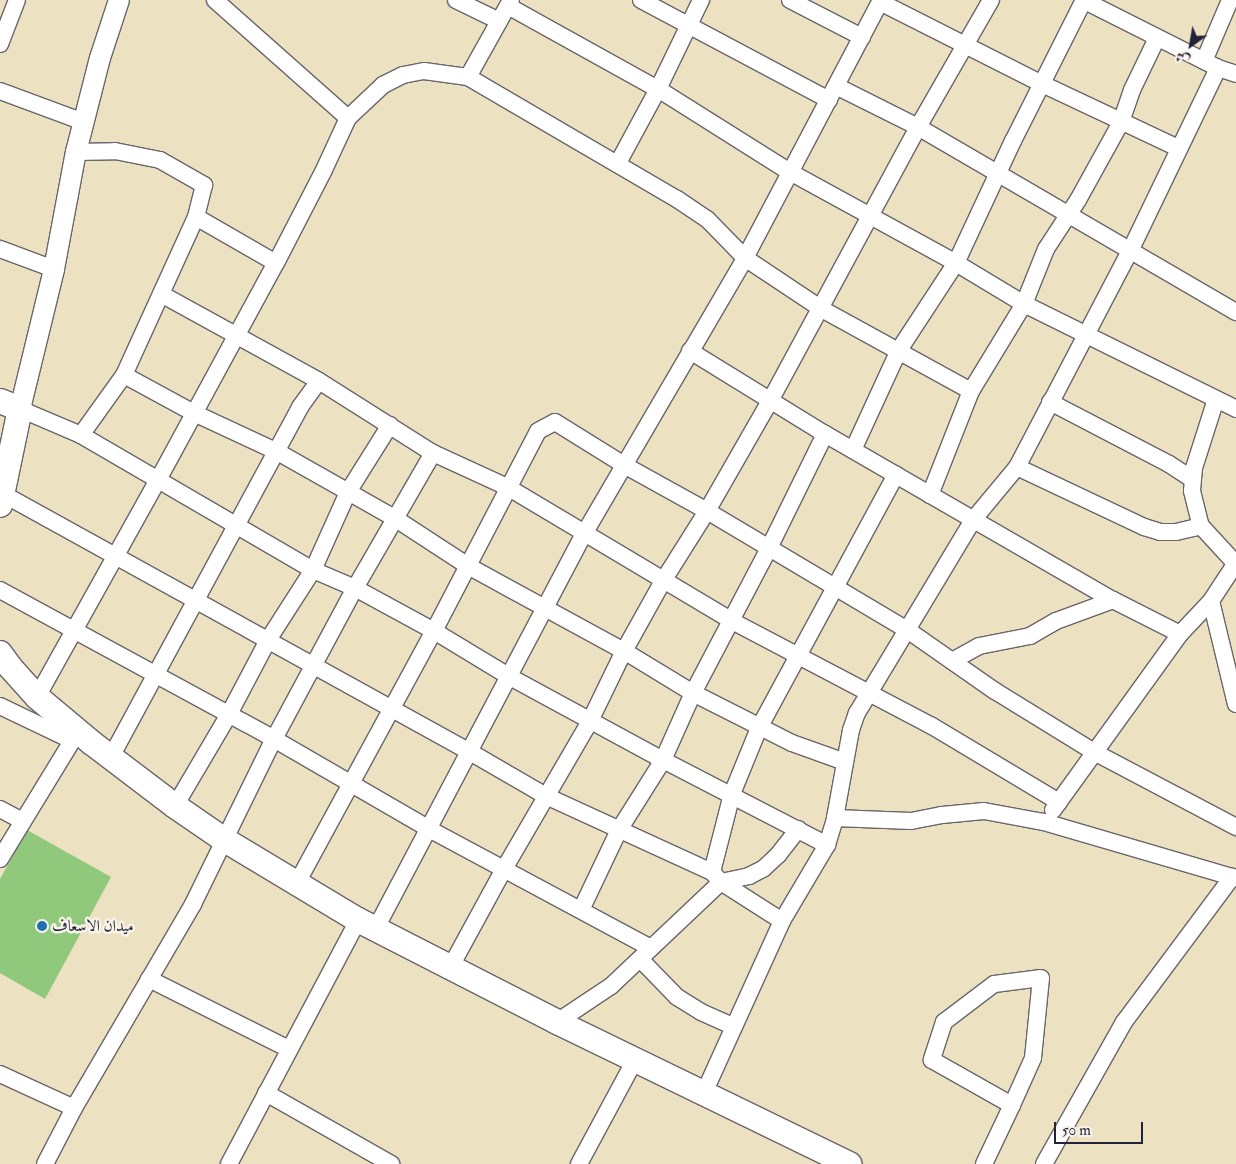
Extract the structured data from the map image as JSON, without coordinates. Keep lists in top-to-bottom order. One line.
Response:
{"places":["ميدان الاسعاف"],"scale_bar":"50 m","north":"bottom left"}
